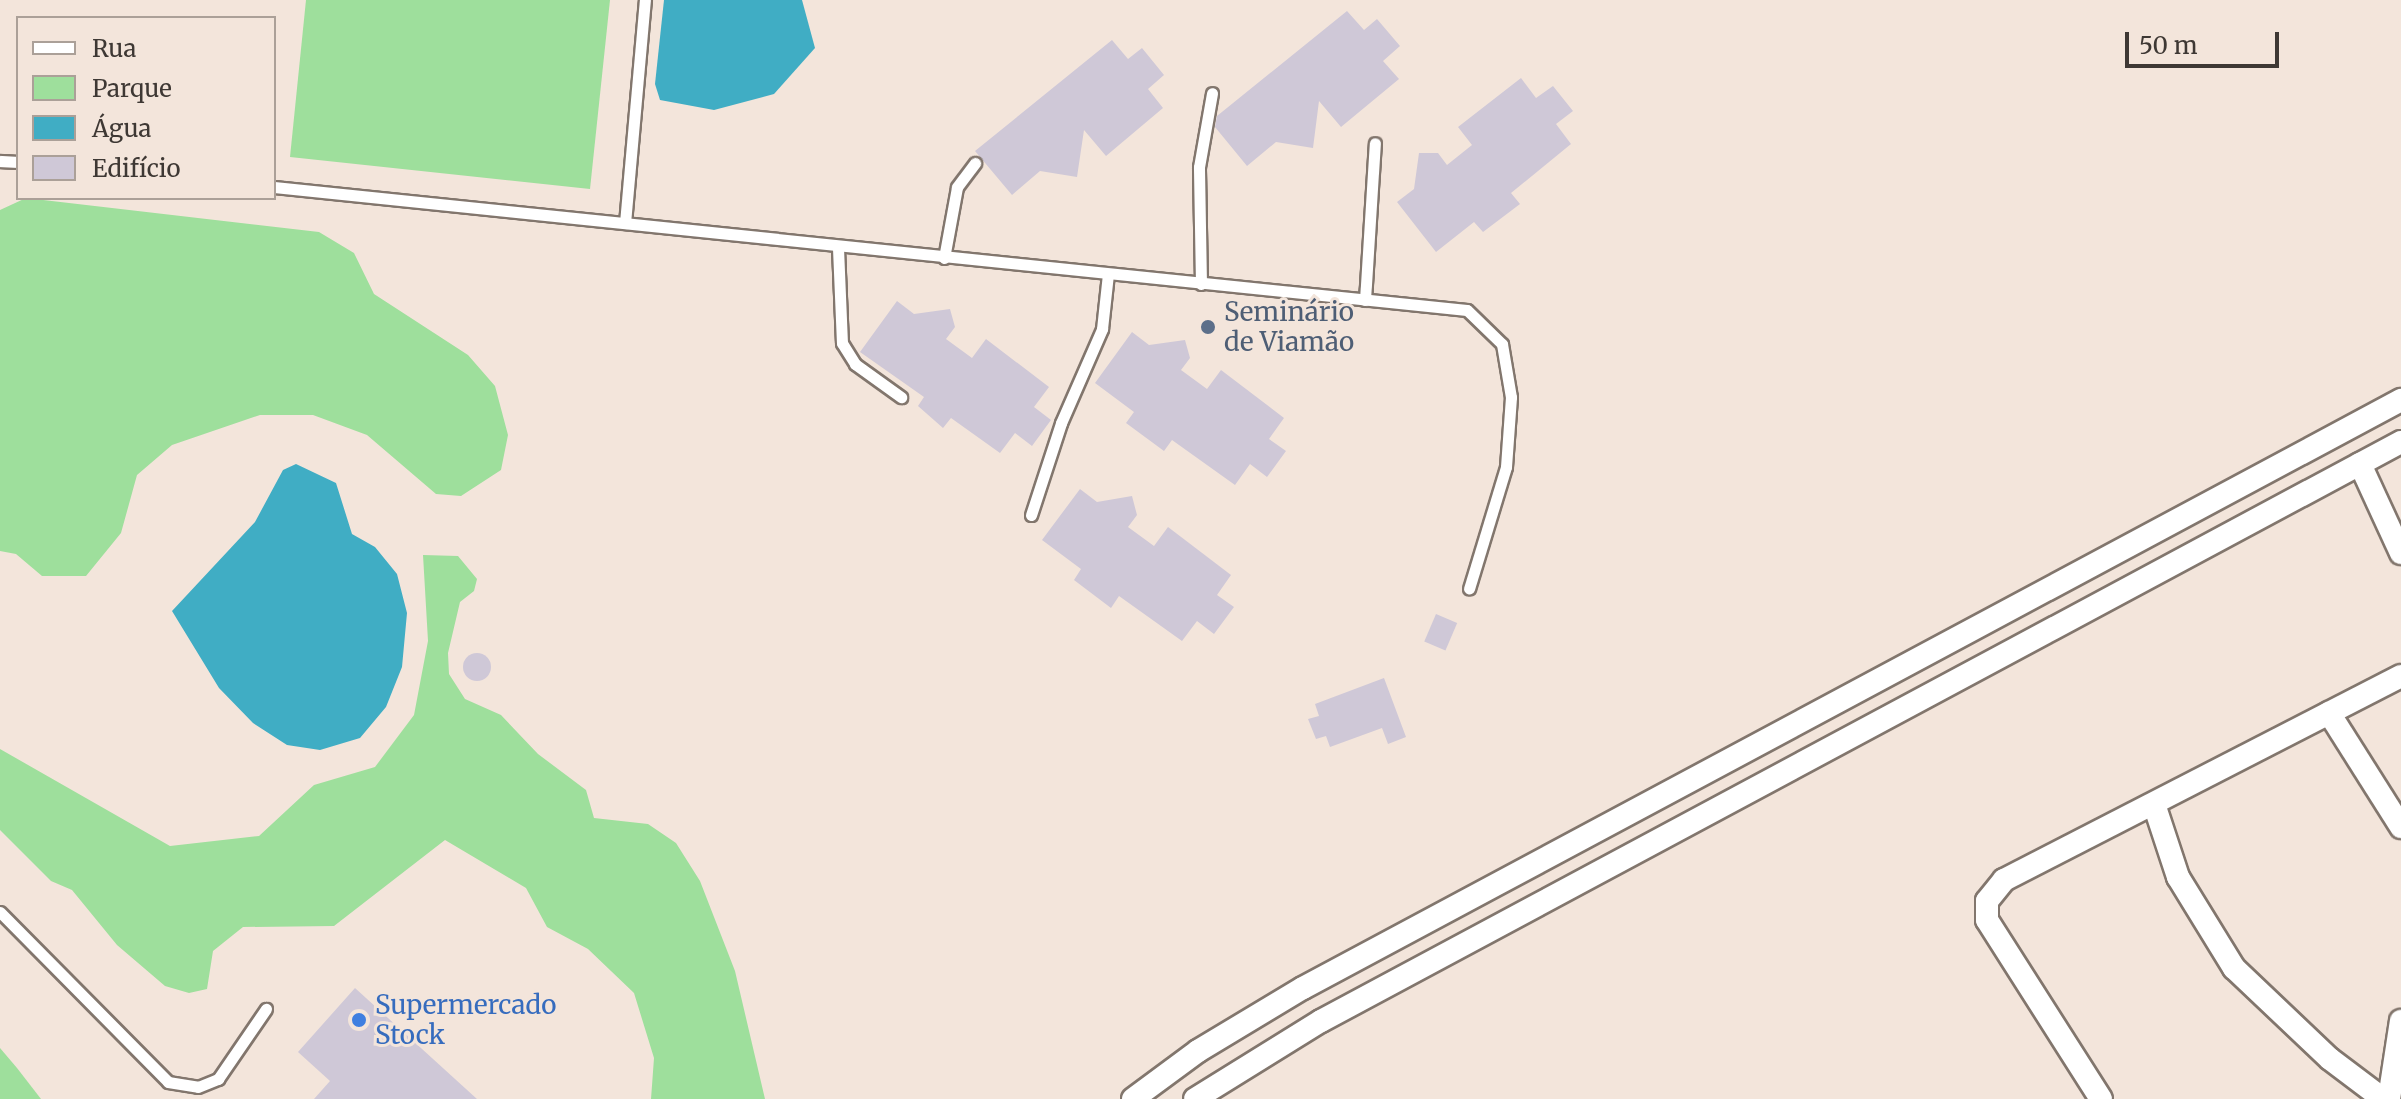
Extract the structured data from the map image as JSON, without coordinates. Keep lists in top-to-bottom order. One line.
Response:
{"places":["Seminário de Viamão","Supermercado Stock"],"legend":["Rua","Parque","Água","Edifício"],"scale_bar":"50 m"}
